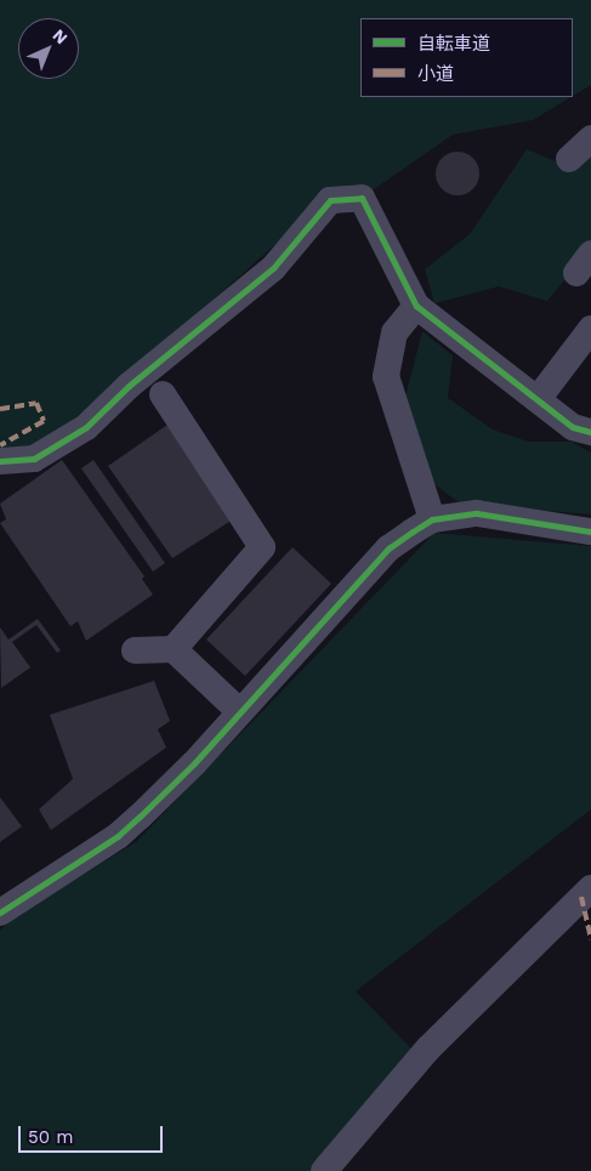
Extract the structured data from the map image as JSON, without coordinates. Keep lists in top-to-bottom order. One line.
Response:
{"legend":["自転車道","小道"],"scale_bar":"50 m","north":"top right"}
